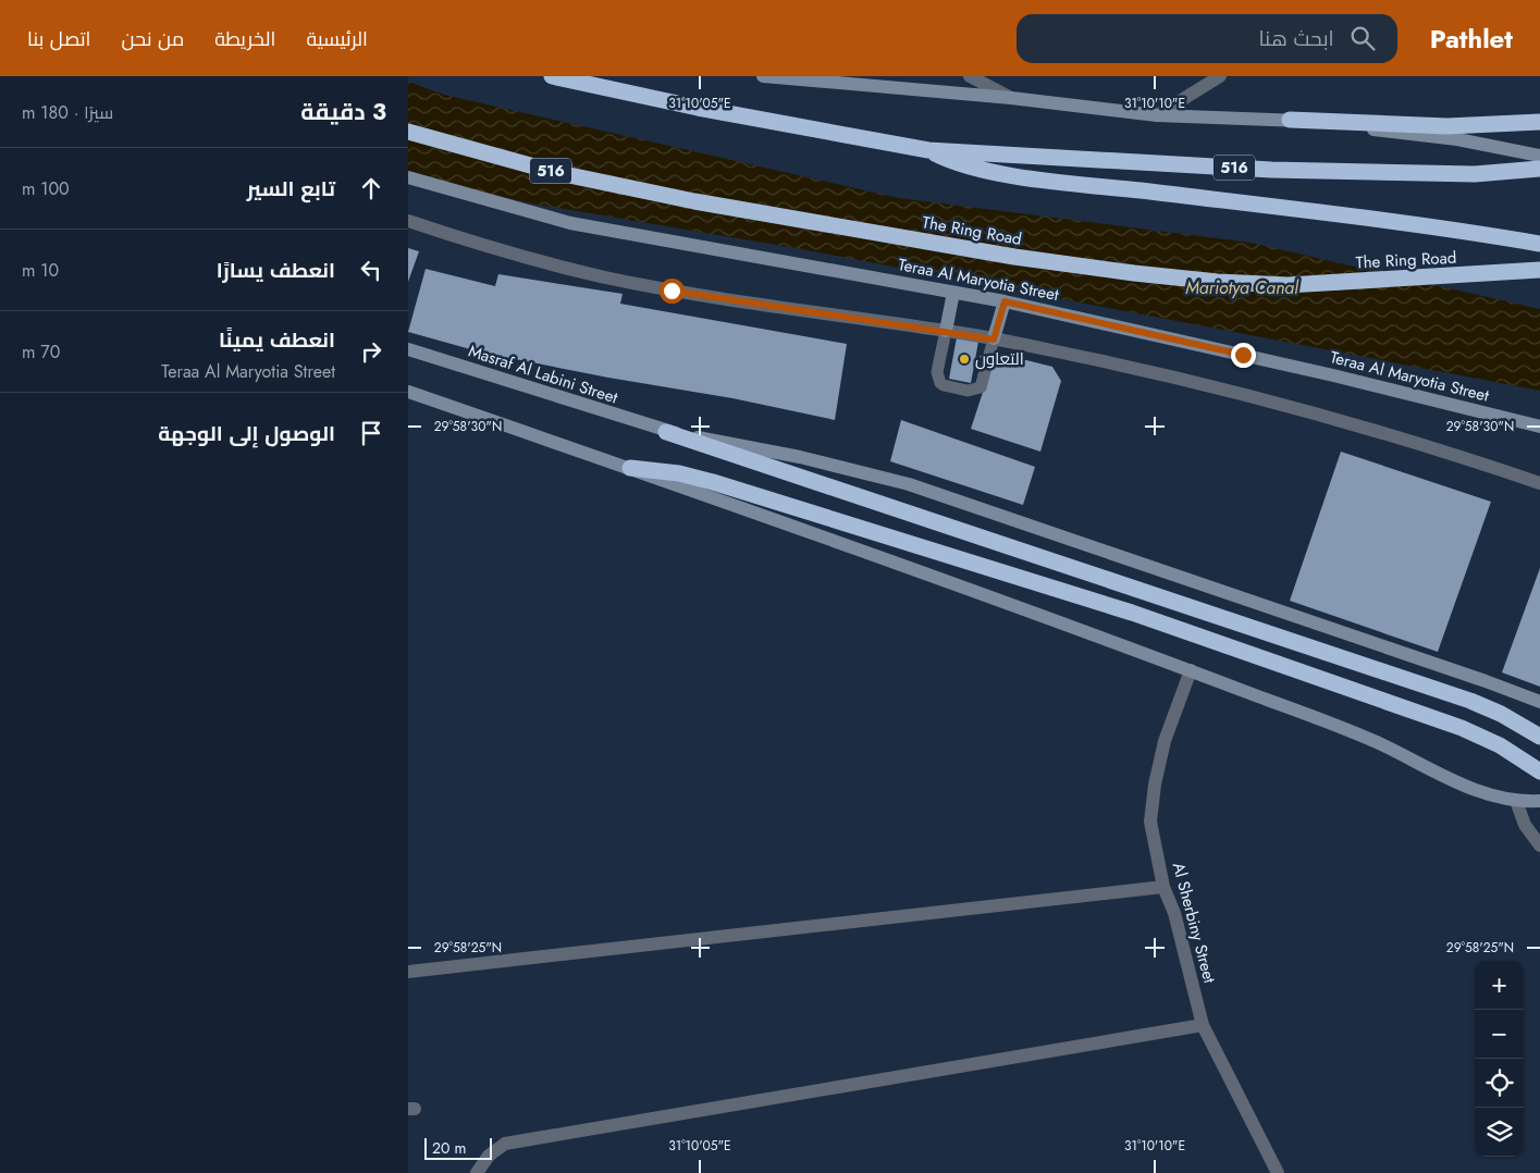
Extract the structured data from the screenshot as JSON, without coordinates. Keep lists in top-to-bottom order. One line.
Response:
{"streets":{"highway":["516","The Ring Road"],"main road":["Teraa Al Maryotia Street","Masraf Al Labini Street"],"street":["Al Sherbiny Street"]},"water":["Mariotya Canal"],"places":["التعاون"],"scale_bar":"20 m","page":{"header":"Pathlet","search":"ابحث هنا","nav":["الرئيسية","الخريطة","من نحن","اتصل بنا"],"heading":["3 دقيقة","سيرًا · 180 m"],"list":[["تابع السير","100 m"],["انعطف يسارًا","10 m"],["انعطف يمينًا","Teraa Al Maryotia Street","70 m"],"الوصول إلى الوجهة"],"map_buttons":["+","−"],"scale":"20 m"},"coordinates":["31°10'05\"E","31°10'10\"E","29°58'30\"N","29°58'25\"N"]}
